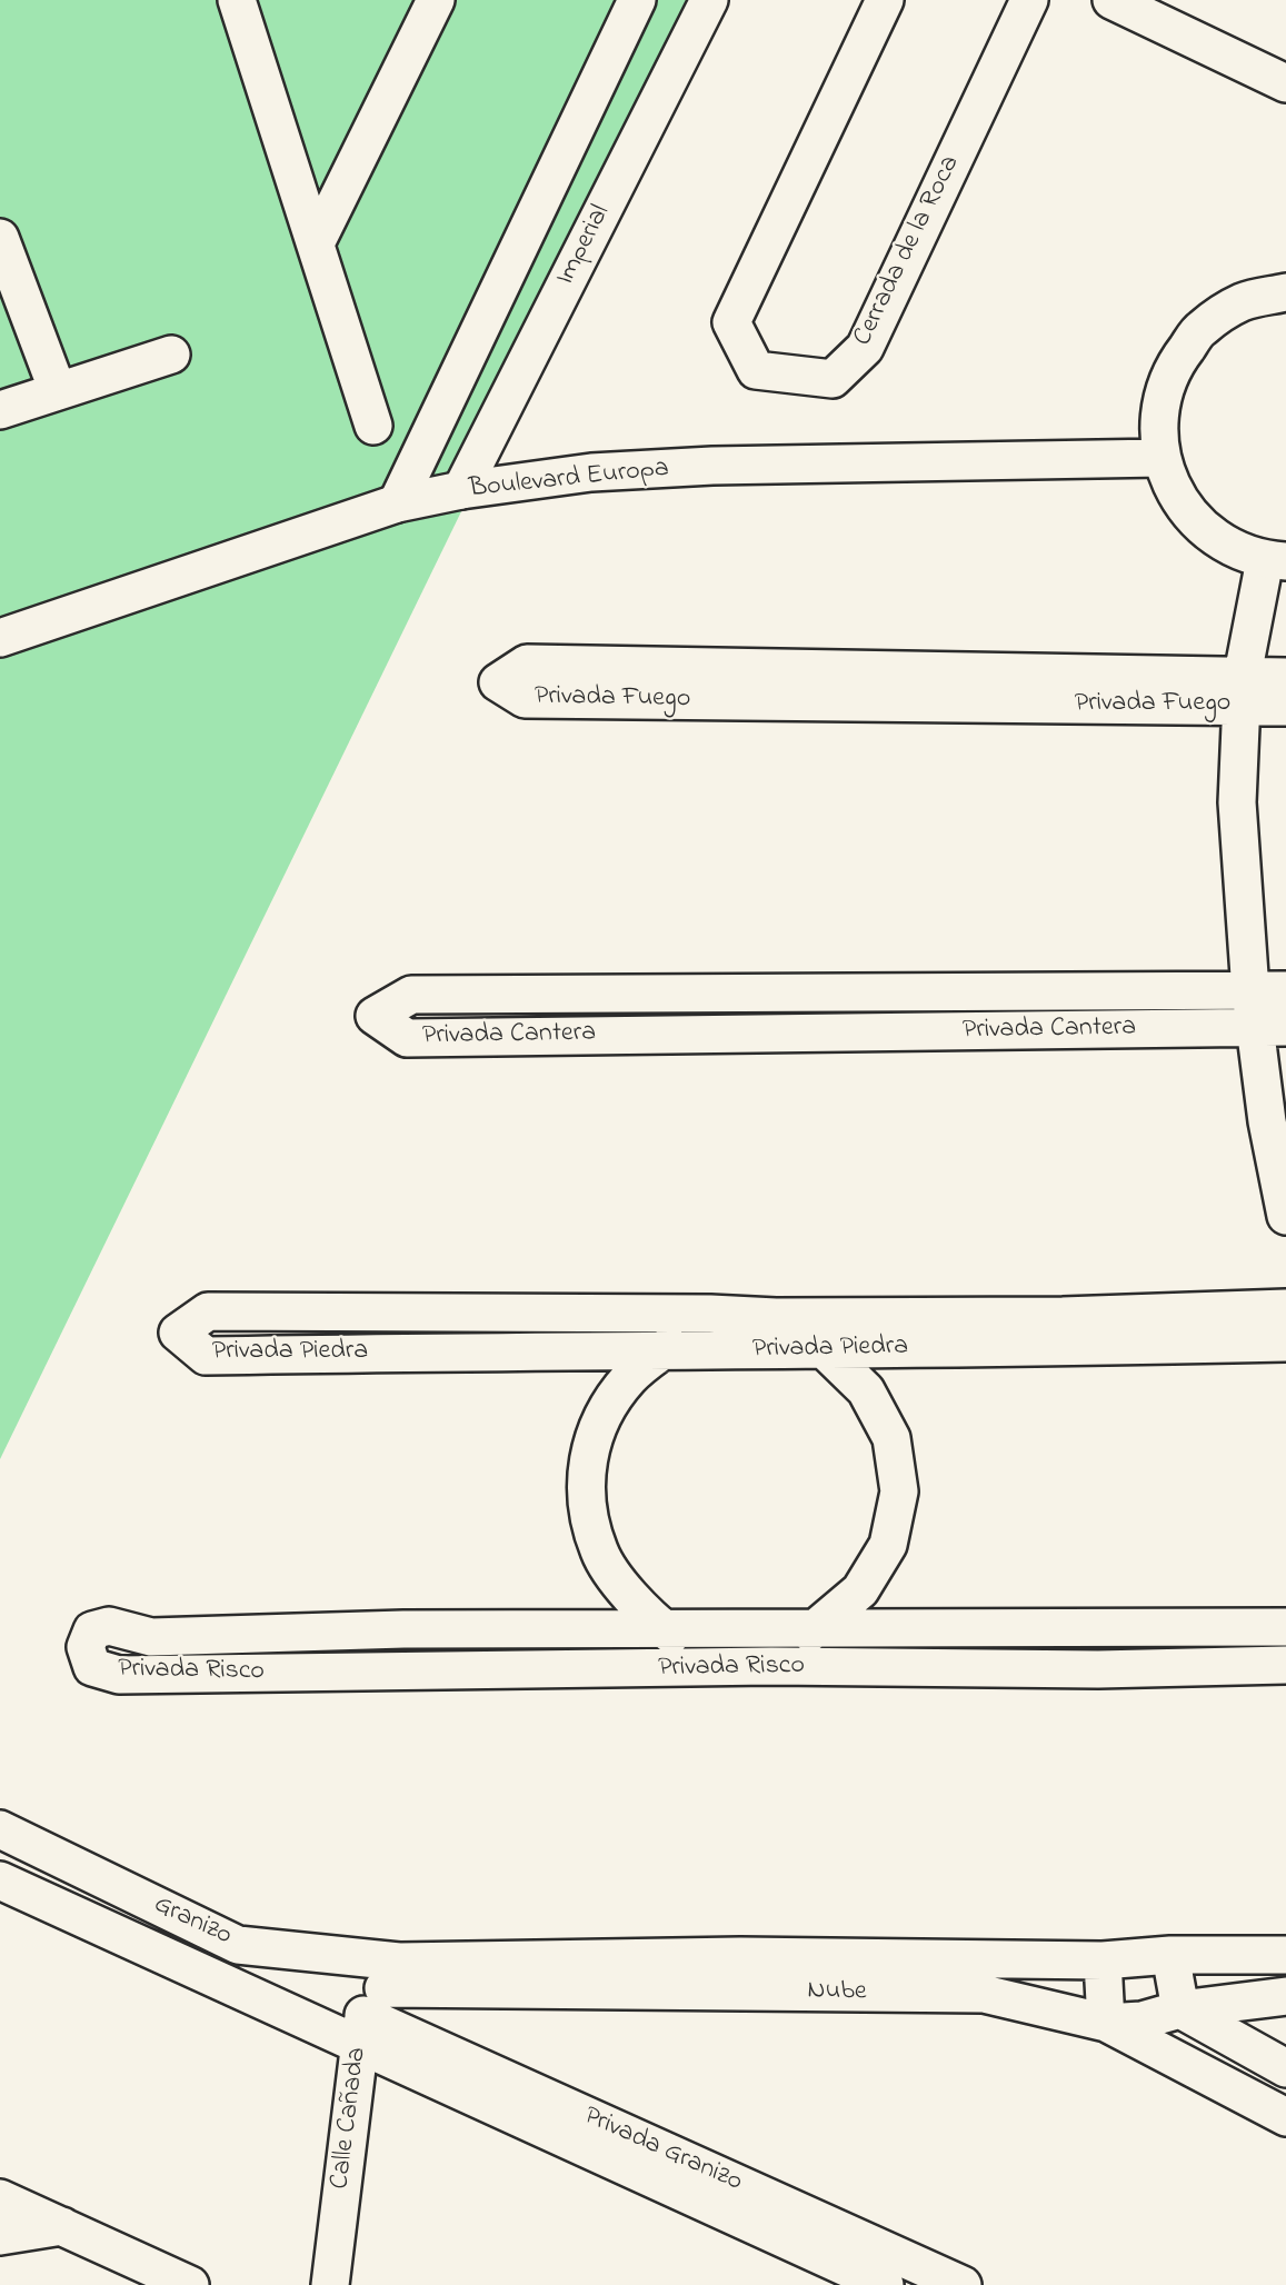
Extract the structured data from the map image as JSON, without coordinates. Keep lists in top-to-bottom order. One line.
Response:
{"streets":{"street":["Imperial","Cerrada de la Roca","Boulevard Europa","Privada Fuego","Privada Cantera","Privada Piedra","Privada Risco","Granizo","Nube","Calle Cañada","Privada Granizo"]},"crossings":[["Imperial","Boulevard Europa"],["Granizo","Nube"],["Granizo","Calle Cañada"],["Granizo","Privada Granizo"],["Nube","Calle Cañada"],["Nube","Privada Granizo"],["Calle Cañada","Privada Granizo"]]}
